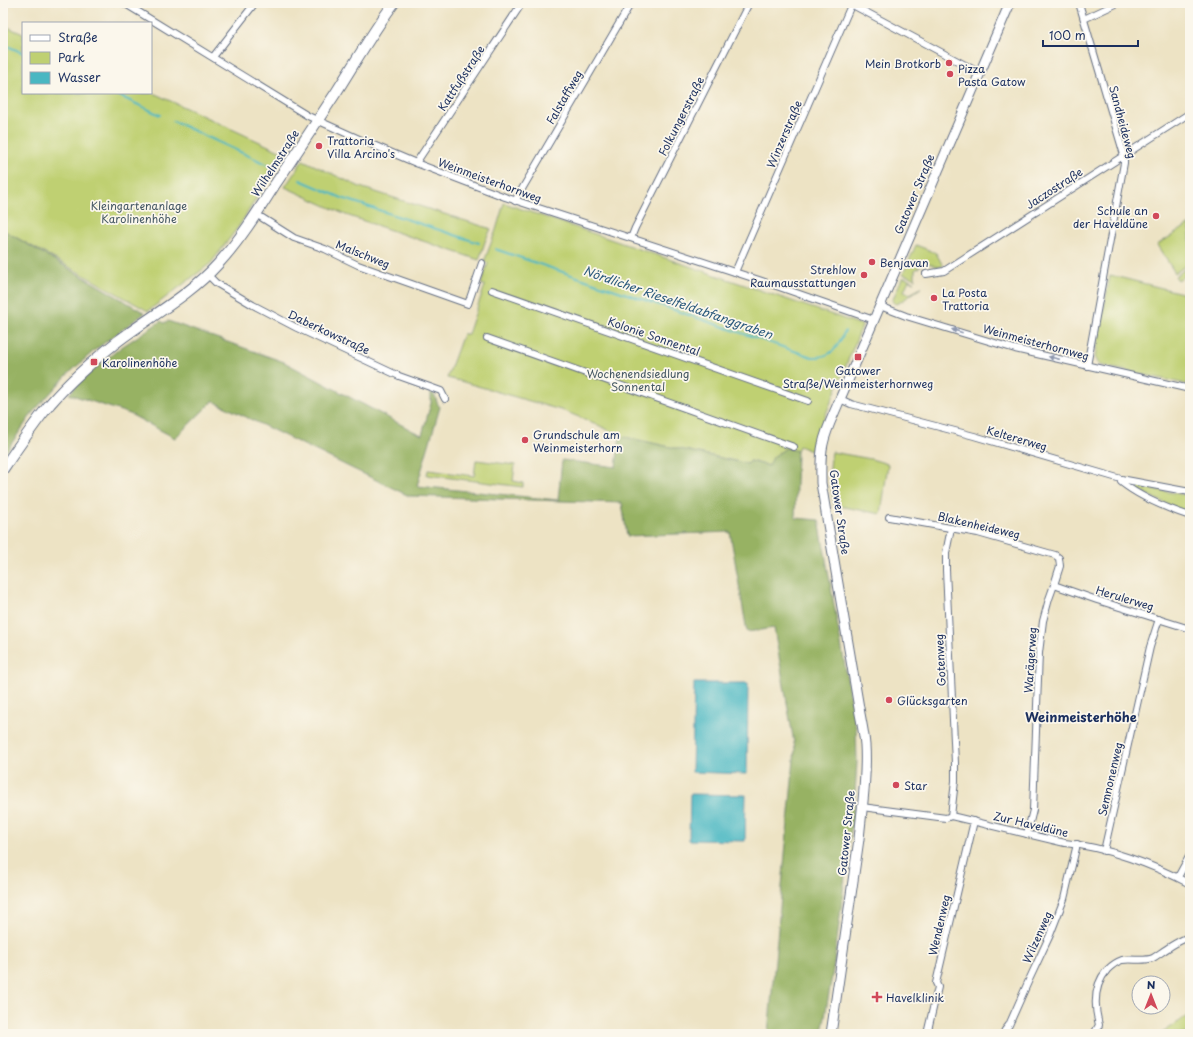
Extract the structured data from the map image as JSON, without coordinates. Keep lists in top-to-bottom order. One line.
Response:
{"streets":{"main road":["Wilhelmstraße","Gatower Straße"],"street":["Kattfußstraße","Falstaffweg","Folkungerstraße","Sandheideweg","Winzerstraße","Weinmeisterhornweg","Jaczostraße","Malschweg","Daberkowstraße","Kolonie Sonnental","Keltererweg","Blakenheideweg","Herulerweg","Gotenweg","Warägerweg","Semnonenweg","Zur Haveldüne","Wendenweg","Wilzenweg"]},"crossings":[["Kattfußstraße","Weinmeisterhornweg"],["Falstaffweg","Weinmeisterhornweg"],["Folkungerstraße","Weinmeisterhornweg"],["Sandheideweg","Weinmeisterhornweg"],["Sandheideweg","Jaczostraße"],["Winzerstraße","Weinmeisterhornweg"],["Wilhelmstraße","Weinmeisterhornweg"],["Wilhelmstraße","Malschweg"],["Wilhelmstraße","Daberkowstraße"],["Weinmeisterhornweg","Gatower Straße"],["Gatower Straße","Keltererweg"],["Gatower Straße","Zur Haveldüne"],["Blakenheideweg","Gotenweg"],["Blakenheideweg","Warägerweg"],["Herulerweg","Warägerweg"],["Herulerweg","Semnonenweg"],["Gotenweg","Zur Haveldüne"],["Warägerweg","Zur Haveldüne"],["Semnonenweg","Zur Haveldüne"],["Zur Haveldüne","Wendenweg"],["Zur Haveldüne","Wilzenweg"]],"districts":["Weinmeisterhöhe"],"water":["Nördlicher Rieselfeldabfanggraben"],"parks":["Kleingartenanlage Karolinenhöhe","Wochenendsiedlung Sonnental"],"places":{"other":["Mein Brotkorb","Pizza Pasta Gatow","Trattoria Villa Arcino's","Schule an der Haveldüne","Benjavan","Strehlow Raumausstattungen","La Posta Trattoria","Grundschule am Weinmeisterhorn","Glücksgarten","Star"],"transit":["Gatower Straße/Weinmeisterhornweg","Karolinenhöhe"],"health":["Havelklinik"]},"legend":["Straße","Park","Wasser"],"scale_bar":"100 m","north":"top"}
